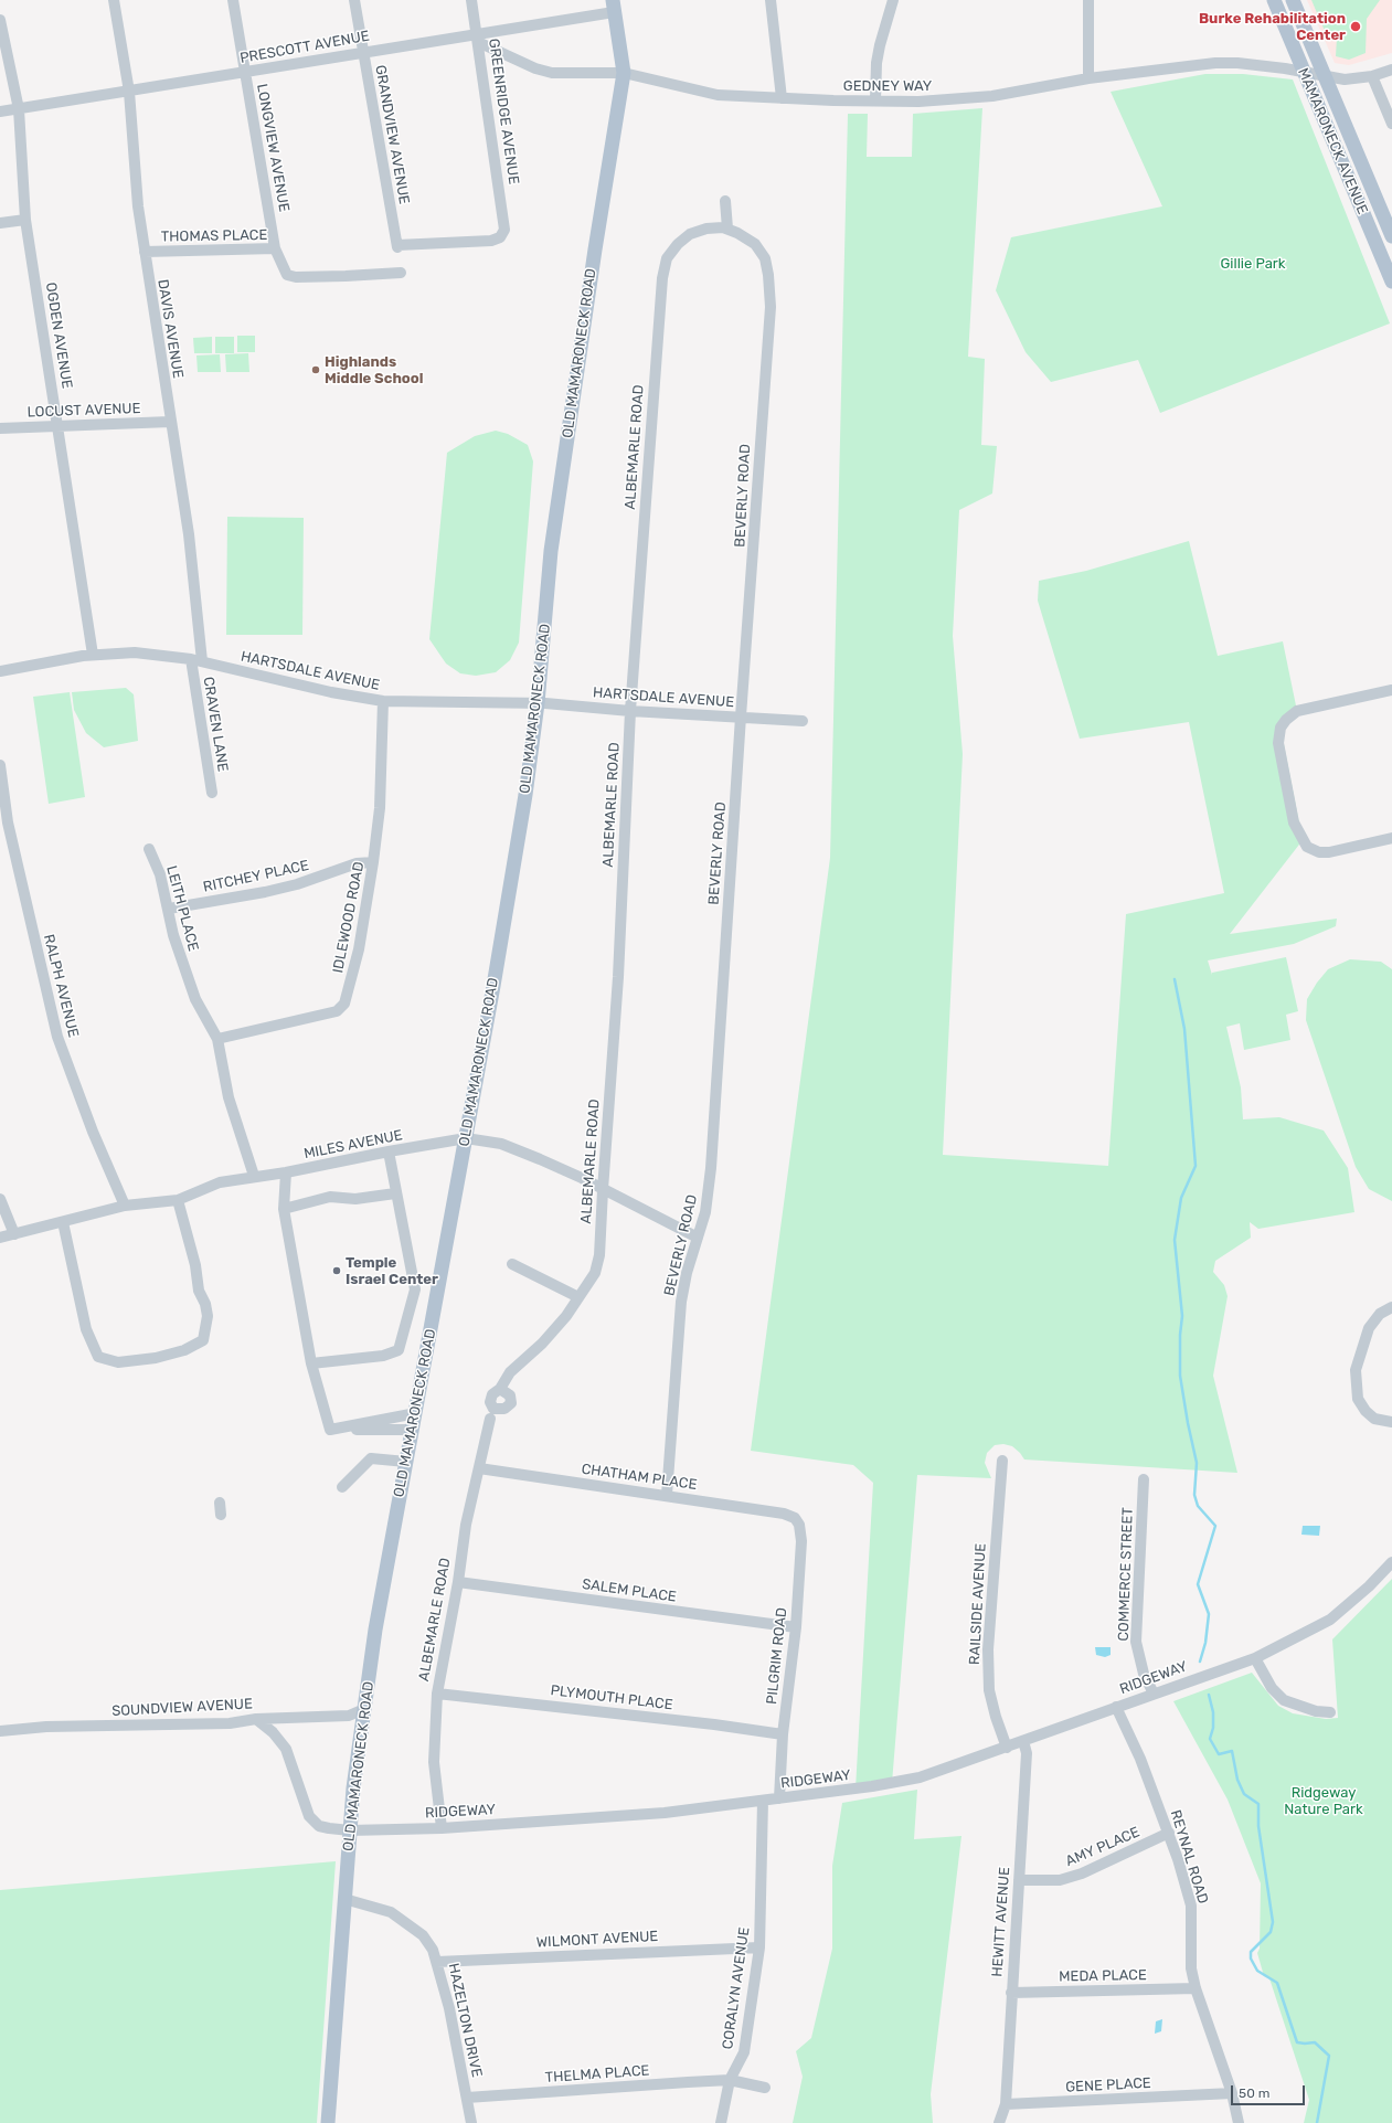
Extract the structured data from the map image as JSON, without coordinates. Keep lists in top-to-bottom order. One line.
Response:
{"streets":{"main road":["MAMARONECK AVENUE","OLD MAMARONECK ROAD"],"street":["PRESCOTT AVENUE","GEDNEY WAY","GREENRIDGE AVENUE","GRANDVIEW AVENUE","LONGVIEW AVENUE","THOMAS PLACE","DAVIS AVENUE","OGDEN AVENUE","LOCUST AVENUE","ALBEMARLE ROAD","BEVERLY ROAD","HARTSDALE AVENUE","CRAVEN LANE","RITCHEY PLACE","LEITH PLACE","IDLEWOOD ROAD","RALPH AVENUE","MILES AVENUE","CHATHAM PLACE","COMMERCE STREET","SALEM PLACE","RAILSIDE AVENUE","PILGRIM ROAD","RIDGEWAY","PLYMOUTH PLACE","SOUNDVIEW AVENUE","AMY PLACE","REYNAL ROAD","HEWITT AVENUE","WILMONT AVENUE","MEDA PLACE","CORALYN AVENUE","HAZELTON DRIVE","THELMA PLACE","GENE PLACE"]},"crossings":[["PRESCOTT AVENUE","GEDNEY WAY"],["PRESCOTT AVENUE","GREENRIDGE AVENUE"],["PRESCOTT AVENUE","GRANDVIEW AVENUE"],["PRESCOTT AVENUE","LONGVIEW AVENUE"],["PRESCOTT AVENUE","DAVIS AVENUE"],["PRESCOTT AVENUE","OGDEN AVENUE"],["PRESCOTT AVENUE","OLD MAMARONECK ROAD"],["GEDNEY WAY","GREENRIDGE AVENUE"],["GEDNEY WAY","MAMARONECK AVENUE"],["GEDNEY WAY","OLD MAMARONECK ROAD"],["GREENRIDGE AVENUE","GRANDVIEW AVENUE"],["LONGVIEW AVENUE","THOMAS PLACE"],["THOMAS PLACE","DAVIS AVENUE"],["DAVIS AVENUE","LOCUST AVENUE"],["DAVIS AVENUE","HARTSDALE AVENUE"],["DAVIS AVENUE","CRAVEN LANE"],["OGDEN AVENUE","LOCUST AVENUE"],["OGDEN AVENUE","HARTSDALE AVENUE"],["OLD MAMARONECK ROAD","HARTSDALE AVENUE"],["OLD MAMARONECK ROAD","MILES AVENUE"],["OLD MAMARONECK ROAD","RIDGEWAY"],["OLD MAMARONECK ROAD","SOUNDVIEW AVENUE"],["OLD MAMARONECK ROAD","HAZELTON DRIVE"],["ALBEMARLE ROAD","BEVERLY ROAD"],["ALBEMARLE ROAD","HARTSDALE AVENUE"],["ALBEMARLE ROAD","MILES AVENUE"],["ALBEMARLE ROAD","CHATHAM PLACE"],["ALBEMARLE ROAD","SALEM PLACE"],["ALBEMARLE ROAD","RIDGEWAY"],["ALBEMARLE ROAD","PLYMOUTH PLACE"],["BEVERLY ROAD","HARTSDALE AVENUE"],["BEVERLY ROAD","MILES AVENUE"],["BEVERLY ROAD","CHATHAM PLACE"],["HARTSDALE AVENUE","CRAVEN LANE"],["HARTSDALE AVENUE","IDLEWOOD ROAD"],["RITCHEY PLACE","LEITH PLACE"],["RITCHEY PLACE","IDLEWOOD ROAD"],["LEITH PLACE","IDLEWOOD ROAD"],["LEITH PLACE","MILES AVENUE"],["RALPH AVENUE","MILES AVENUE"],["CHATHAM PLACE","PILGRIM ROAD"],["COMMERCE STREET","RIDGEWAY"],["SALEM PLACE","PILGRIM ROAD"],["RAILSIDE AVENUE","RIDGEWAY"],["PILGRIM ROAD","RIDGEWAY"],["PILGRIM ROAD","PLYMOUTH PLACE"],["RIDGEWAY","SOUNDVIEW AVENUE"],["RIDGEWAY","REYNAL ROAD"],["RIDGEWAY","HEWITT AVENUE"],["RIDGEWAY","CORALYN AVENUE"],["AMY PLACE","REYNAL ROAD"],["AMY PLACE","HEWITT AVENUE"],["REYNAL ROAD","MEDA PLACE"],["REYNAL ROAD","GENE PLACE"],["HEWITT AVENUE","MEDA PLACE"],["HEWITT AVENUE","GENE PLACE"],["WILMONT AVENUE","CORALYN AVENUE"],["WILMONT AVENUE","HAZELTON DRIVE"],["CORALYN AVENUE","THELMA PLACE"],["HAZELTON DRIVE","THELMA PLACE"]],"parks":["Gillie Park","Ridgeway Nature Park"],"places":["Burke Rehabilitation Center","Highlands Middle School","Temple Israel Center"],"scale_bar":"50 m"}
